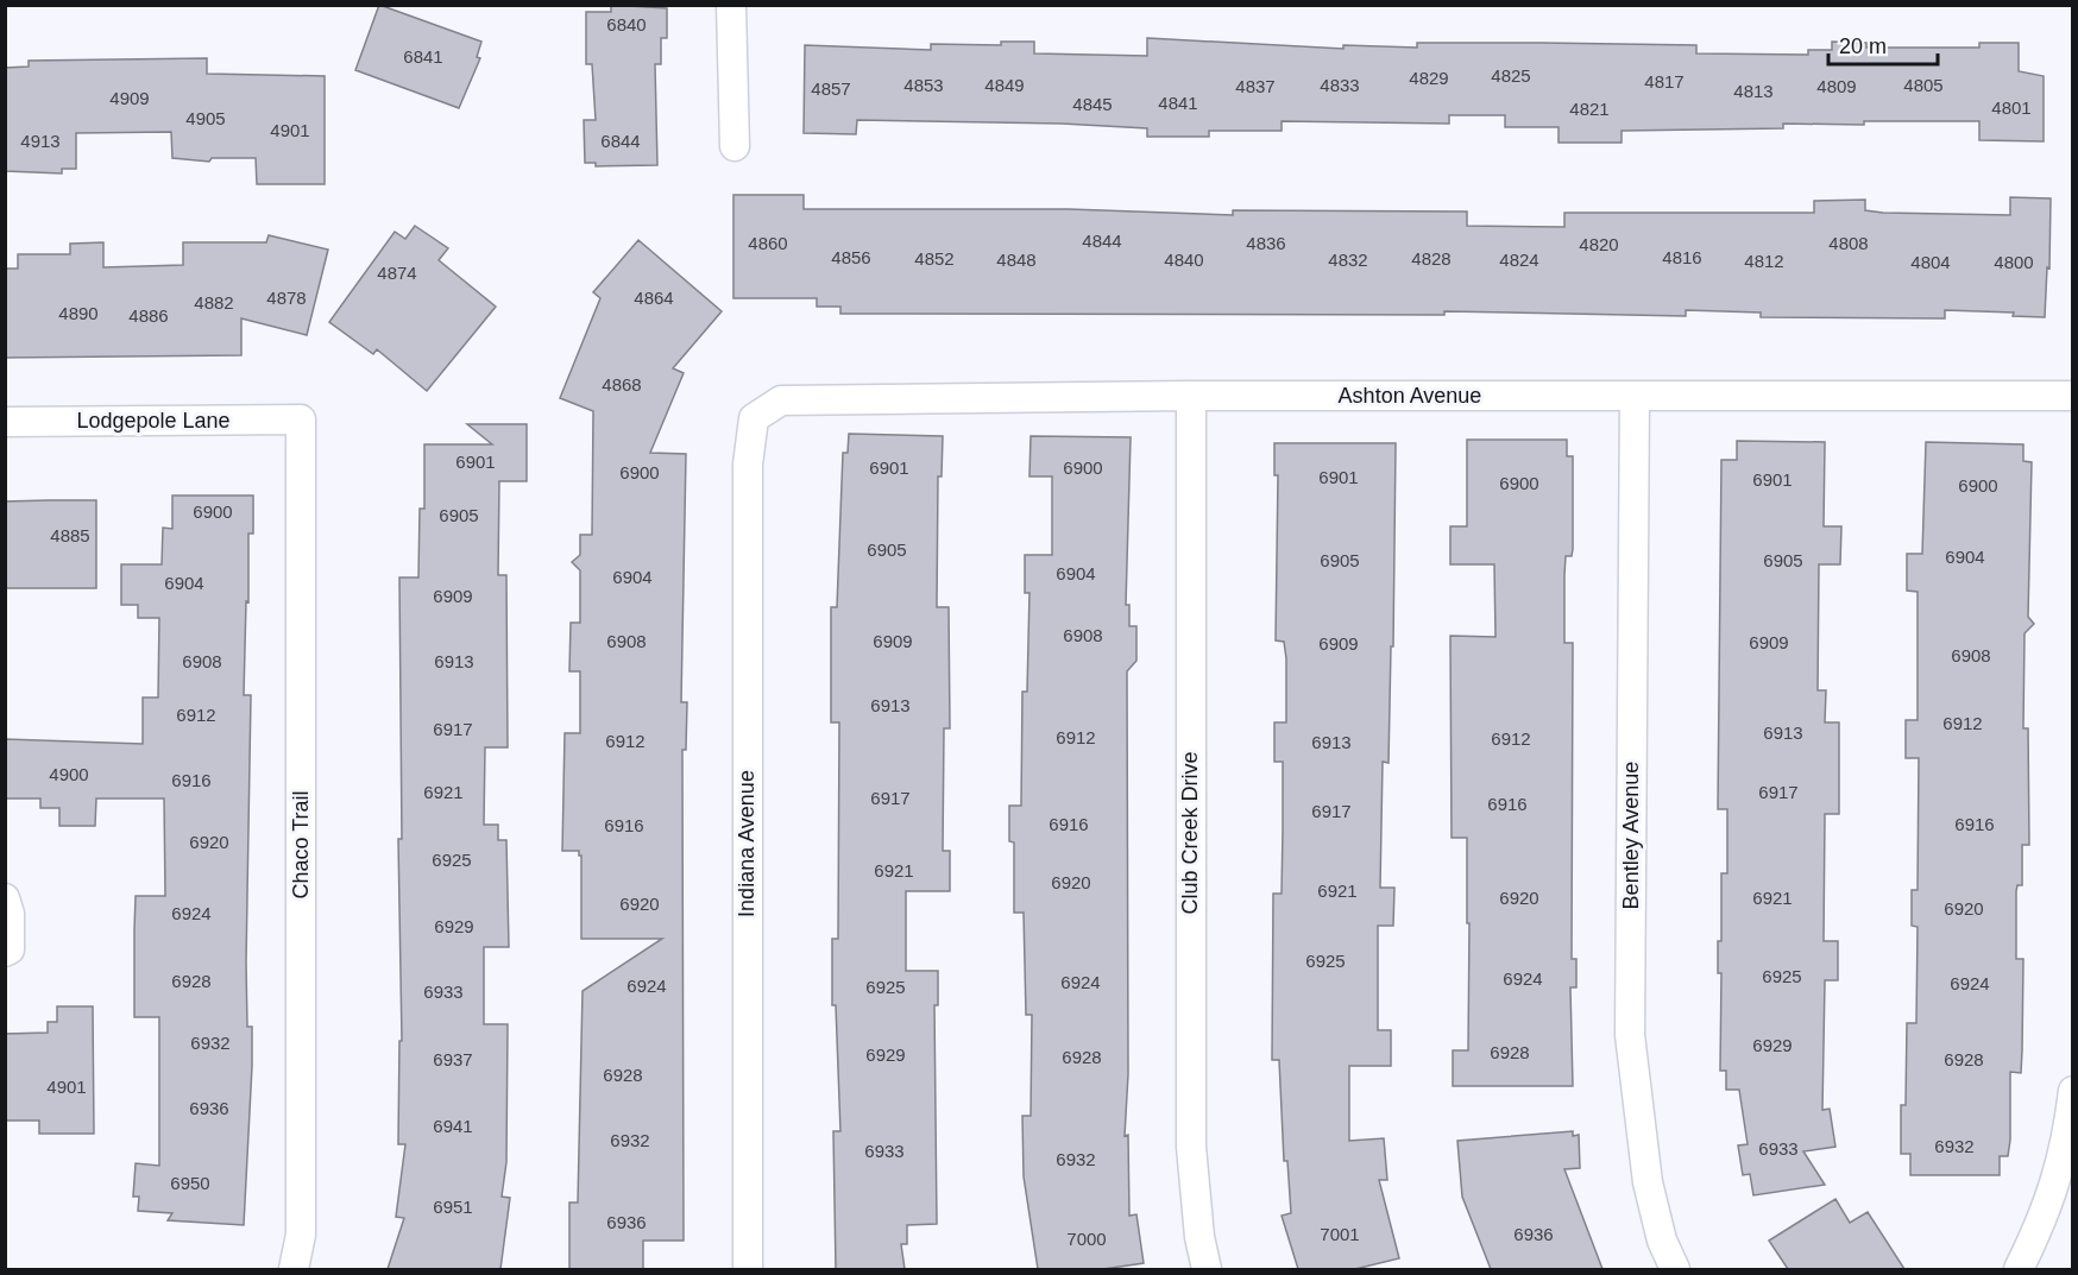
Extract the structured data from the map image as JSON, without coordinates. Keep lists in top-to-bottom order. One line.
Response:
{"streets":{"street":["Ashton Avenue","Lodgepole Lane","Club Creek Drive","Bentley Avenue","Indiana Avenue","Chaco Trail"]},"crossings":[["Ashton Avenue","Club Creek Drive"],["Ashton Avenue","Bentley Avenue"],["Ashton Avenue","Indiana Avenue"],["Lodgepole Lane","Chaco Trail"]],"house_numbers":["6840","6841","4825","4829","4817","4853","4849","4833","4805","4837","4809","4857","4813","4909","4841","4845","4801","4821","4905","4901","4913","6844","4844","4860","4836","4808","4820","4856","4816","4852","4828","4848","4840","4832","4824","4812","4804","4800","4874","4878","4864","4882","4890","4886","4868","6901","6901","6900","6900","6901","6901","6900","6900","6900","6905","4885","6905","6904","6905","6905","6904","6904","6904","6909","6908","6908","6909","6909","6909","6908","6908","6913","6913","6912","6912","6917","6913","6912","6912","6912","6913","4900","6916","6921","6917","6917","6916","6917","6916","6916","6916","6920","6925","6921","6920","6921","6920","6921","6920","6920","6924","6929","6925","6925","6924","6928","6924","6924","6924","6925","6933","6932","6929","6928","6929","6928","6937","6928","6928","4901","6936","6941","6932","6932","6933","6933","6932","6950","6951","6936","7001","6936","7000"],"scale_bar":"20 m"}
